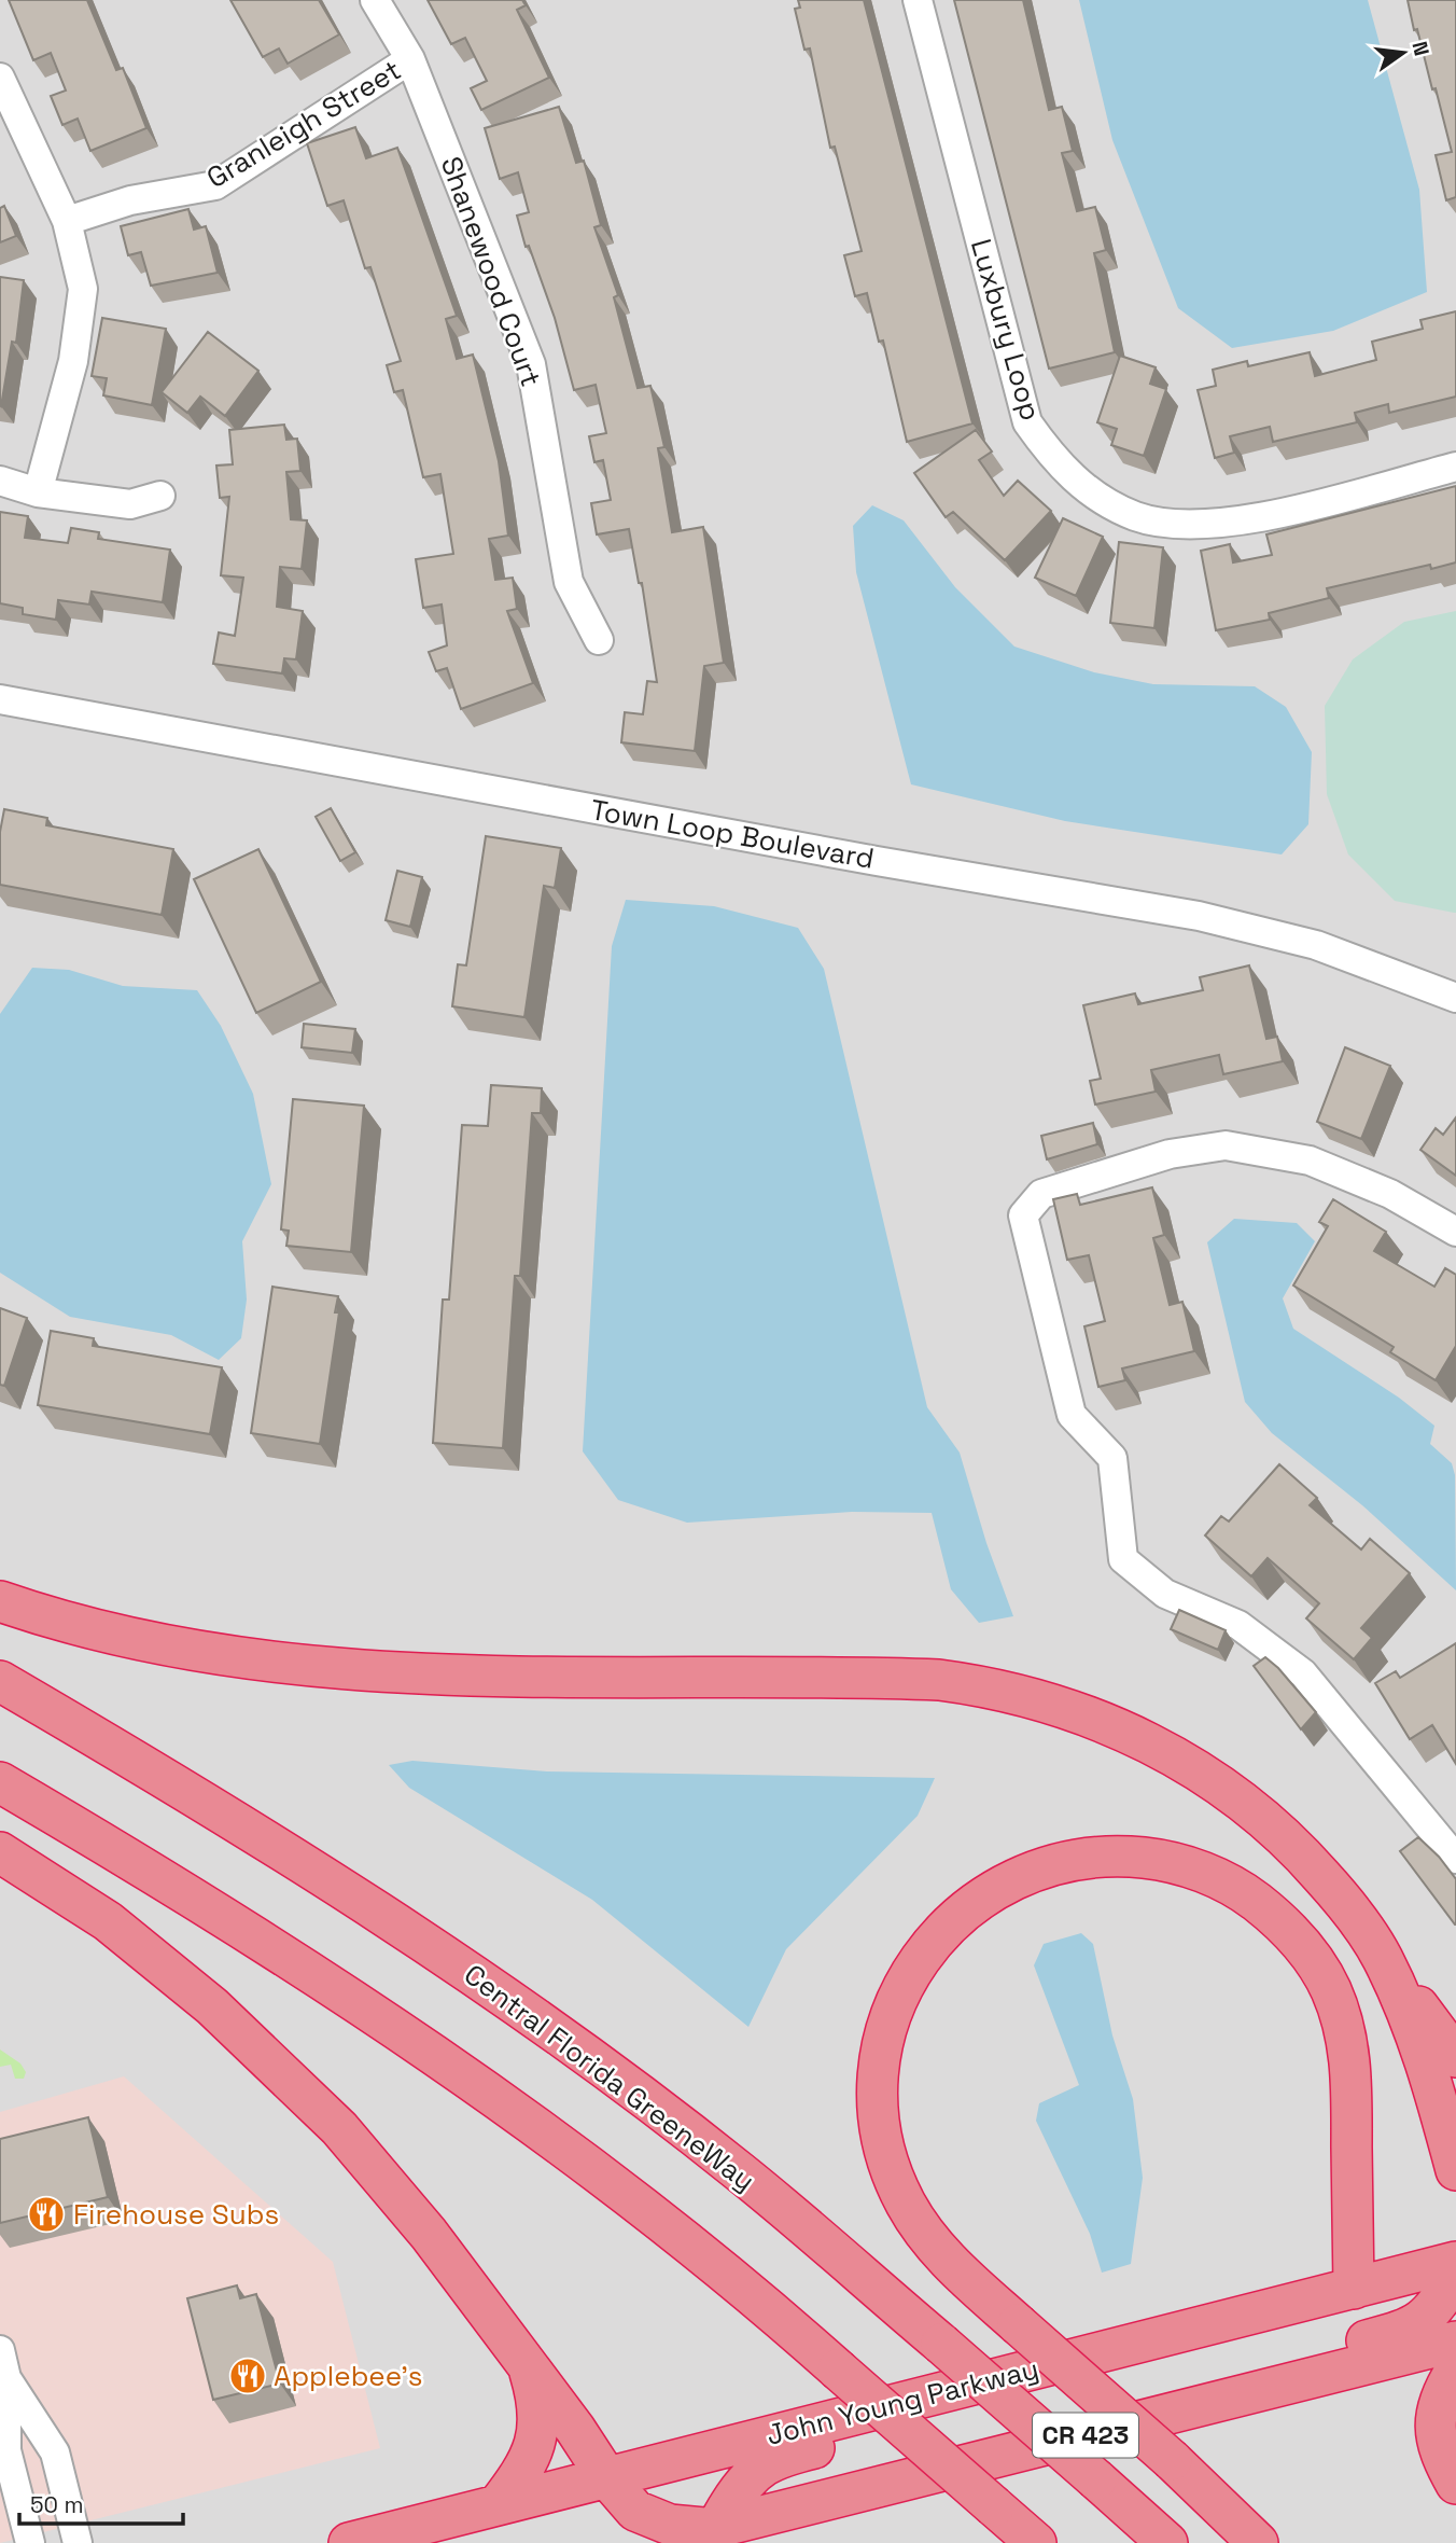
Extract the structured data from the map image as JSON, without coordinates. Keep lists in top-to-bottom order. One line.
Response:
{"streets":{"highway":["Central Florida GreeneWay","John Young Parkway","CR 423"],"street":["Granleigh Street","Shanewood Court","Luxbury Loop","Town Loop Boulevard"]},"crossings":[["Granleigh Street","Shanewood Court"]],"places":{"restaurant":["Firehouse Subs","Applebee's"]},"scale_bar":"50 m","north":"right"}
